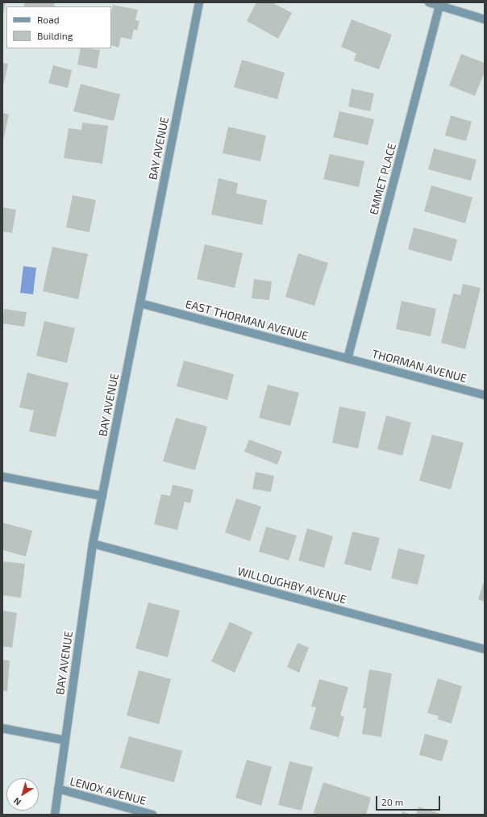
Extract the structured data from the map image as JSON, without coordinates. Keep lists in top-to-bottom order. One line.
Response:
{"streets":{"street":["BAY AVENUE","EMMET PLACE","EAST THORMAN AVENUE","THORMAN AVENUE","WILLOUGHBY AVENUE","LENOX AVENUE"]},"crossings":[["BAY AVENUE","EAST THORMAN AVENUE"],["BAY AVENUE","WILLOUGHBY AVENUE"],["BAY AVENUE","LENOX AVENUE"],["EMMET PLACE","EAST THORMAN AVENUE"],["EMMET PLACE","THORMAN AVENUE"],["EAST THORMAN AVENUE","THORMAN AVENUE"]],"legend":["Road","Building"],"scale_bar":"20 m","north":"bottom left"}
